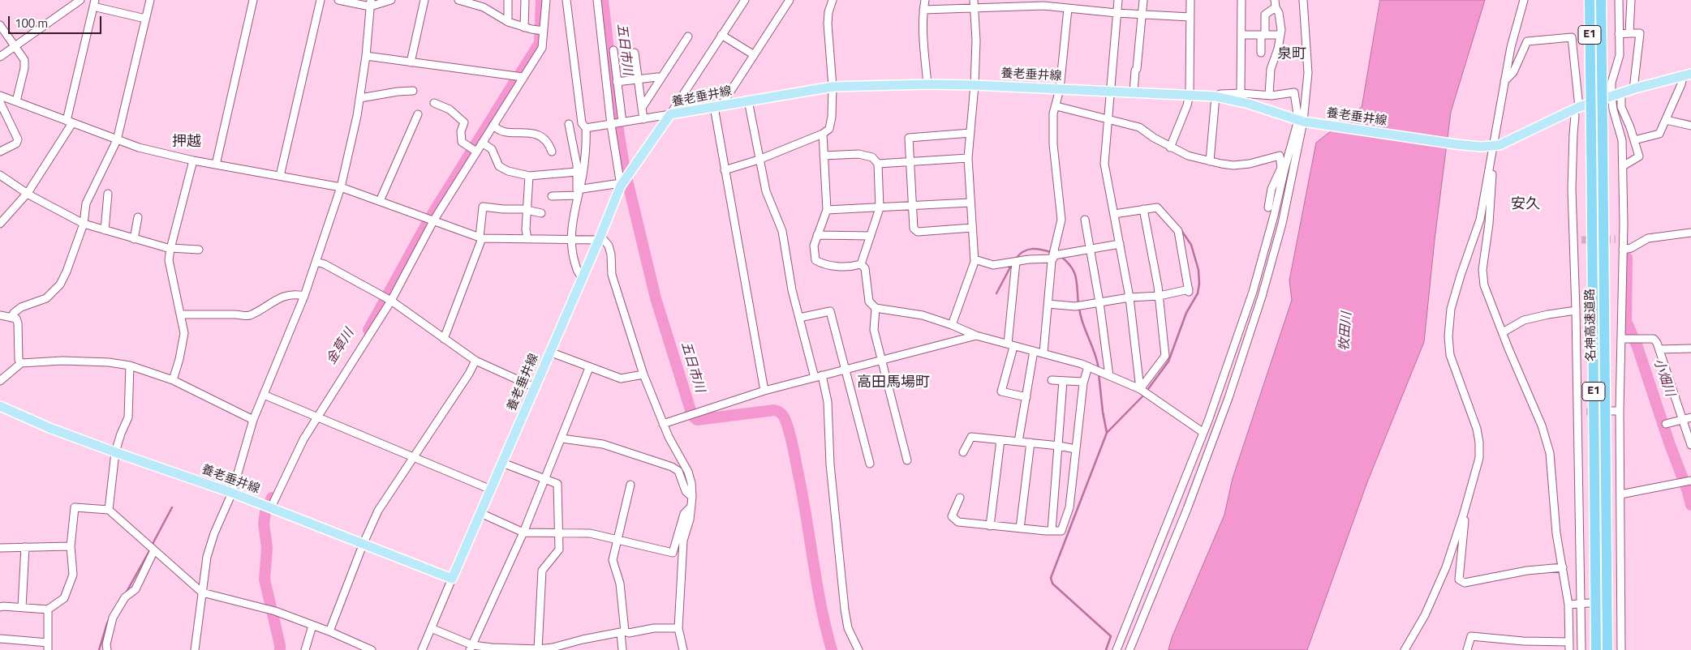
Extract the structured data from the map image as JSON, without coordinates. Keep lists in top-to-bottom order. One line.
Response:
{"streets":{"highway":["E1","名神高速道路"],"main road":["養老垂井線"]},"districts":["泉町","押越","安久","高田馬場町"],"water":["五日市川","牧田川","金草川","小畑川"],"scale_bar":"100 m"}
